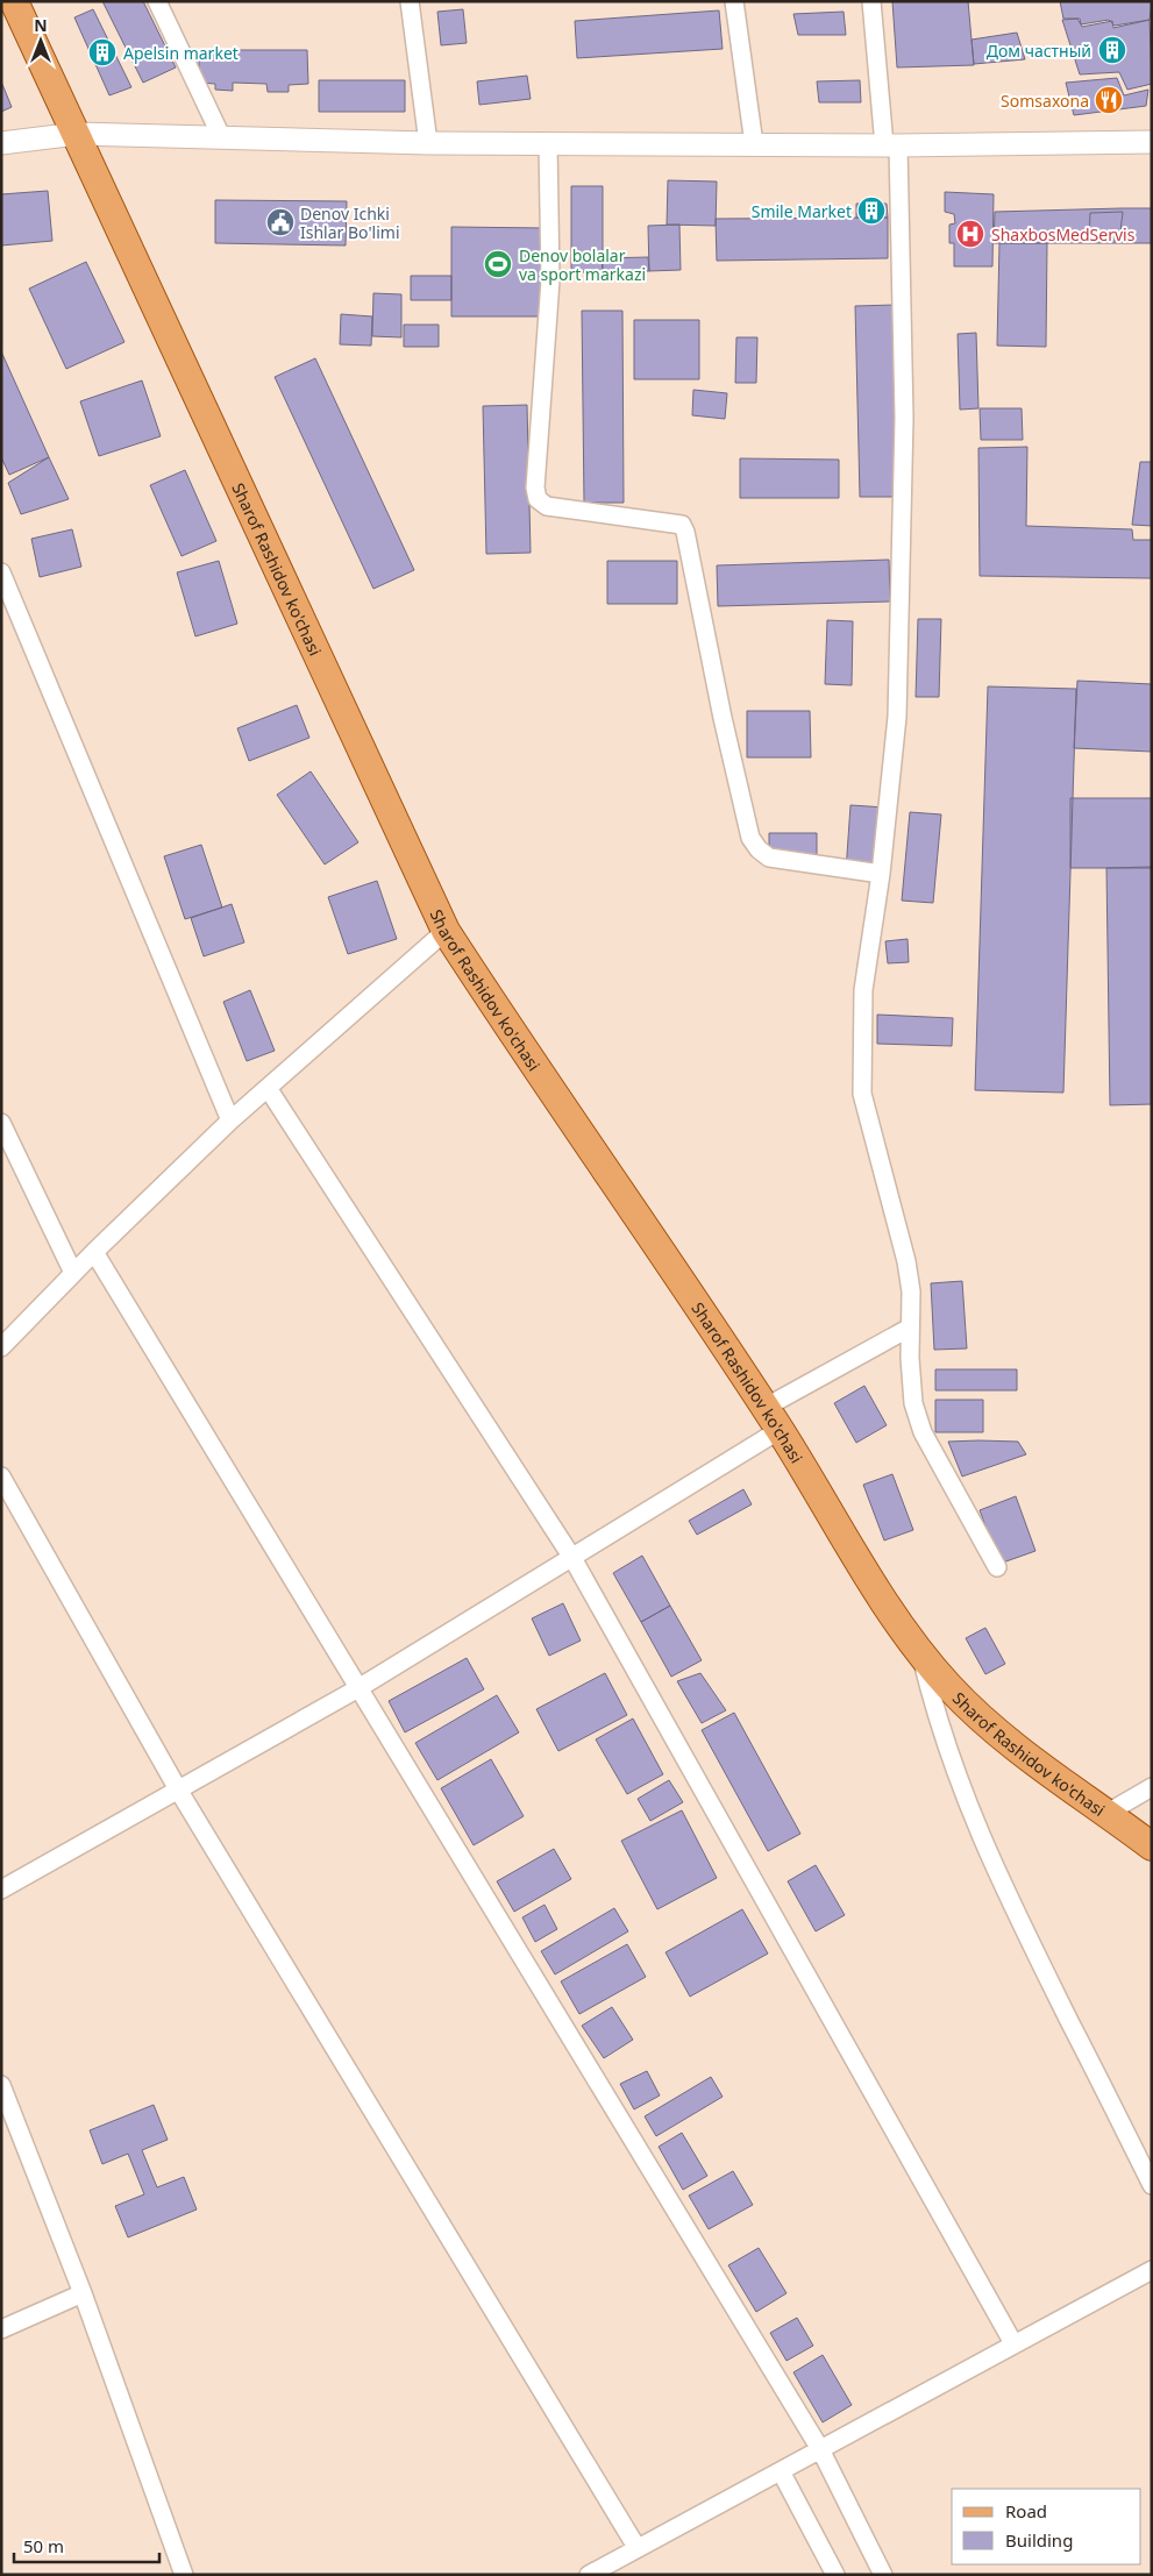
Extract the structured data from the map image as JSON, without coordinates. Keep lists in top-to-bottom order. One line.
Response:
{"streets":{"main road":["Sharof Rashidov ko'chasi"]},"places":{"building":["Дом частный","Apelsin market","Smile Market"],"restaurant":["Somsaxona"],"public building":["Denov Ichki Ishlar Bo'limi"],"hospital":["ShaxbosMedServis"],"sports":["Denov bolalar va sport markazi"]},"legend":["Road","Building"],"scale_bar":"50 m","north":"top"}
